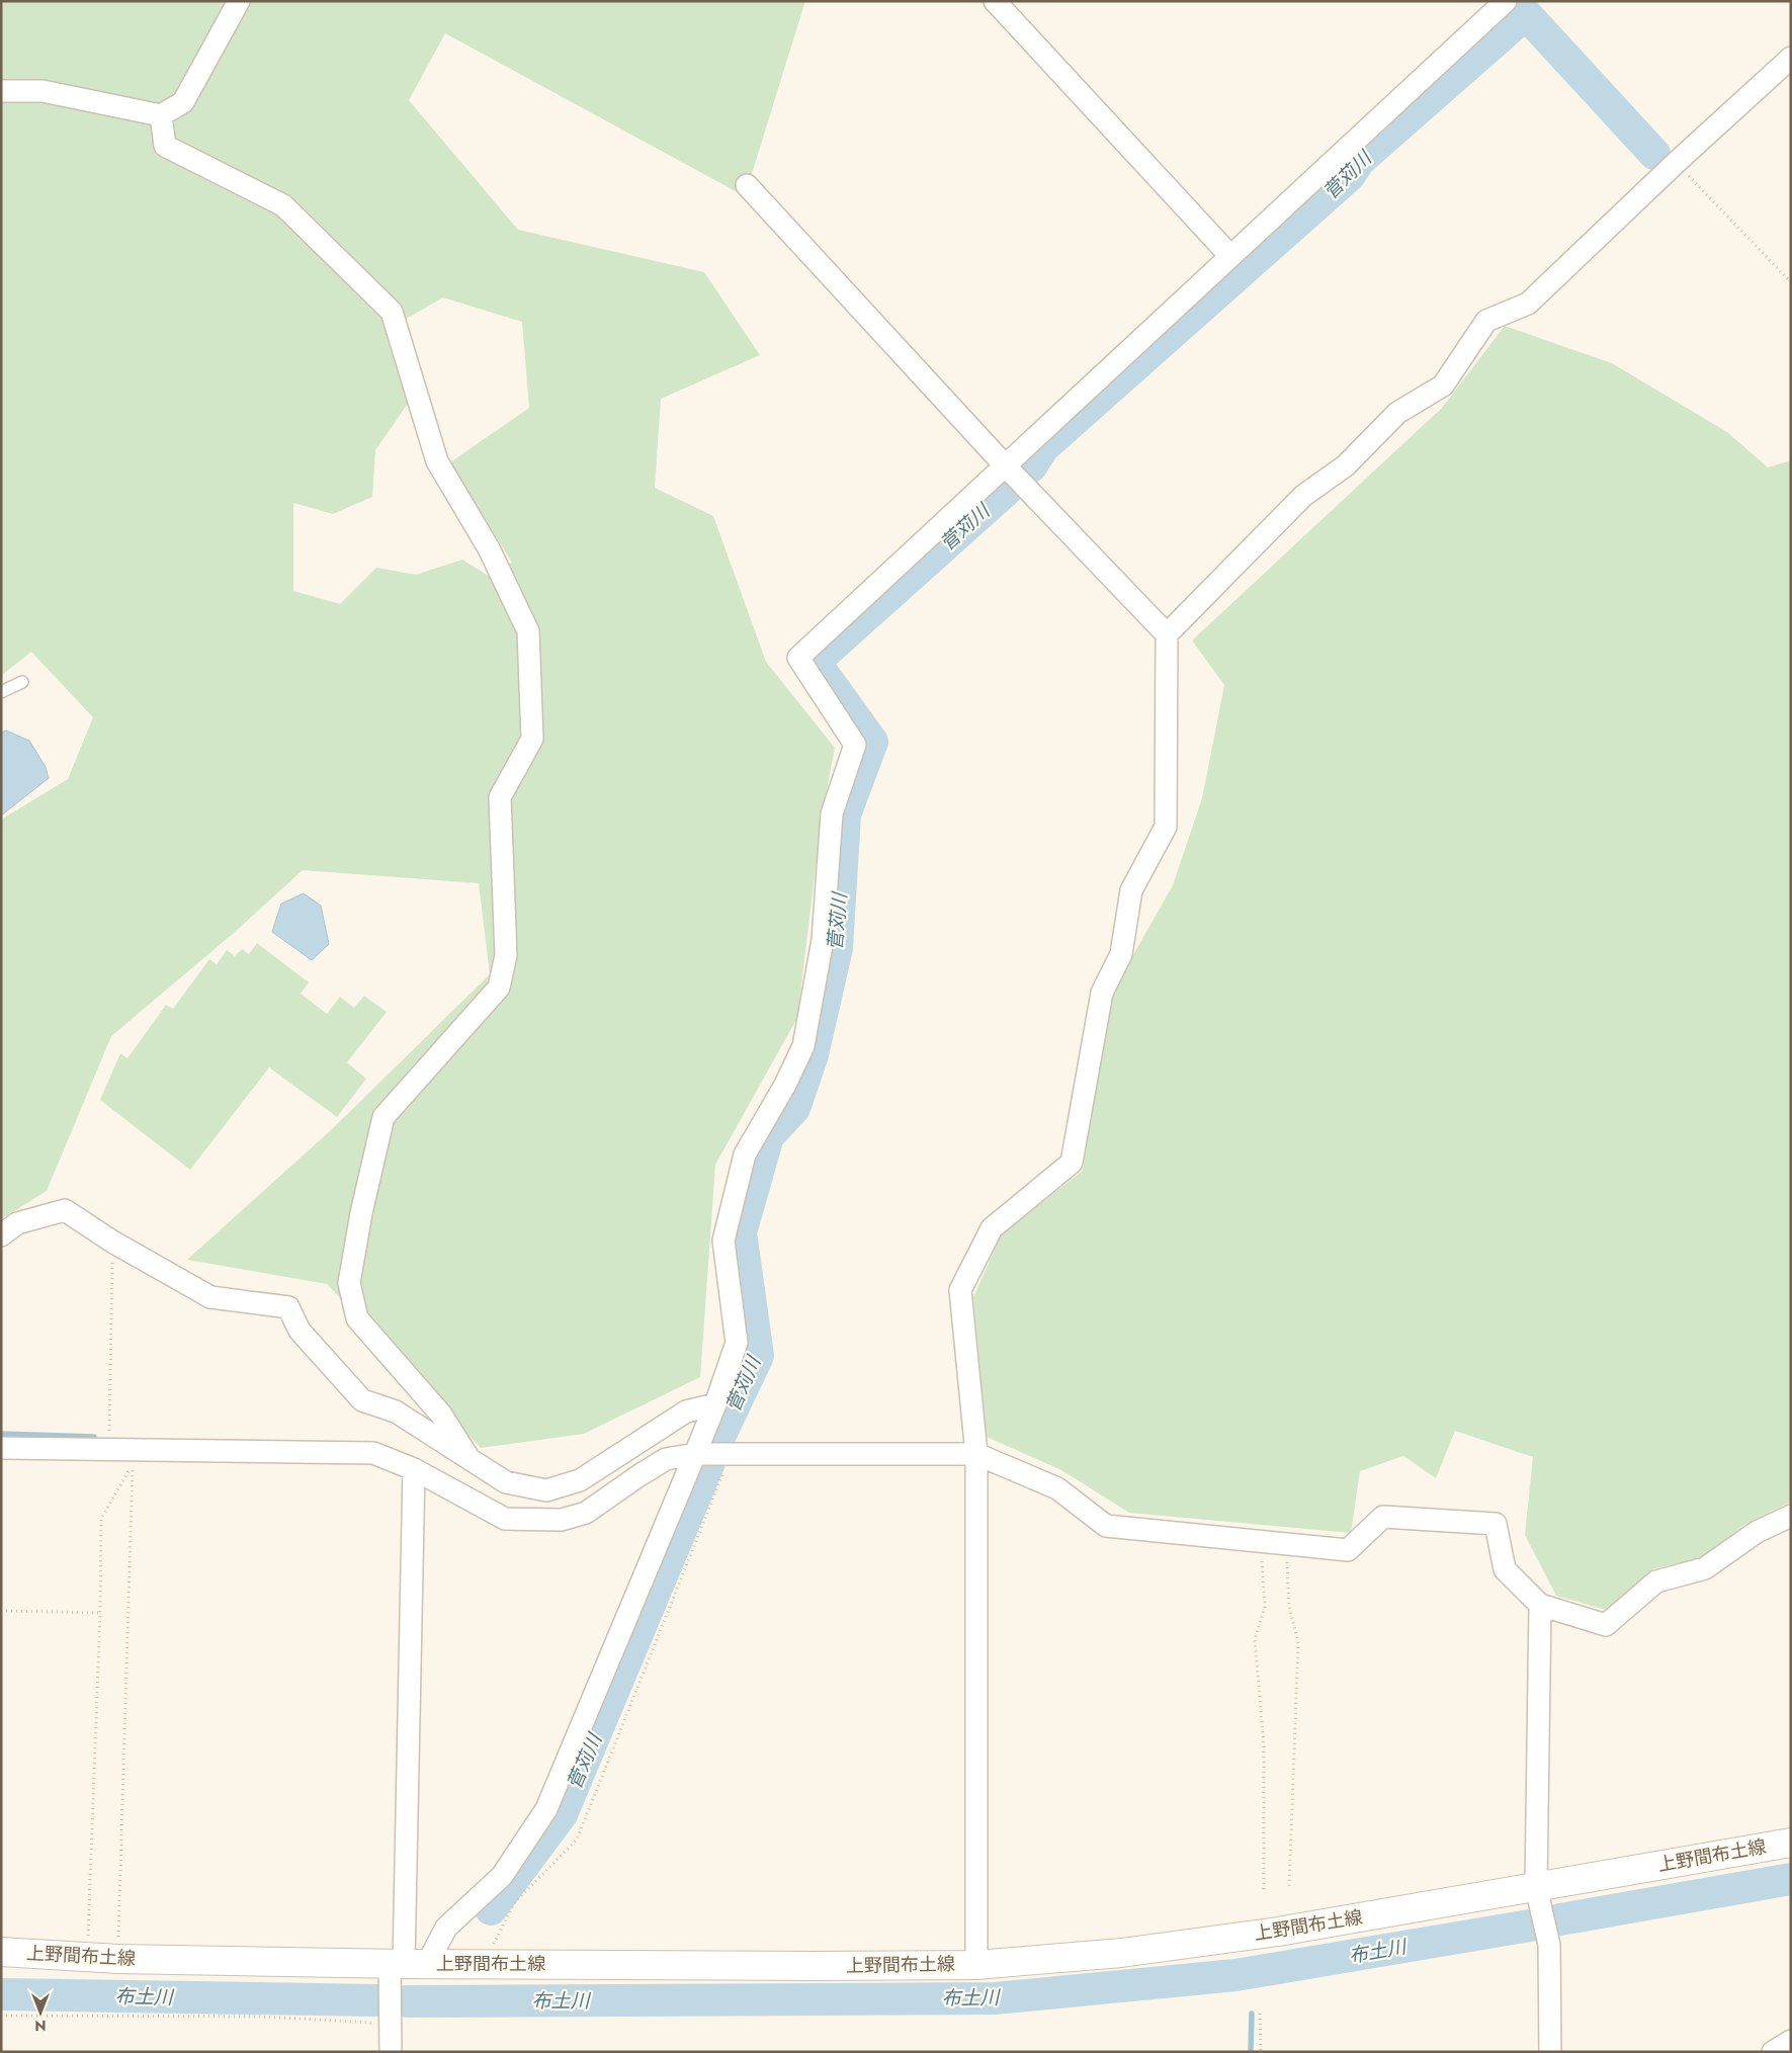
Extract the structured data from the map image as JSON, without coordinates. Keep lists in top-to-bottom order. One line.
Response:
{"streets":{"main road":["上野間布土線"]},"water":["菅苅川","布土川"],"north":"bottom"}
